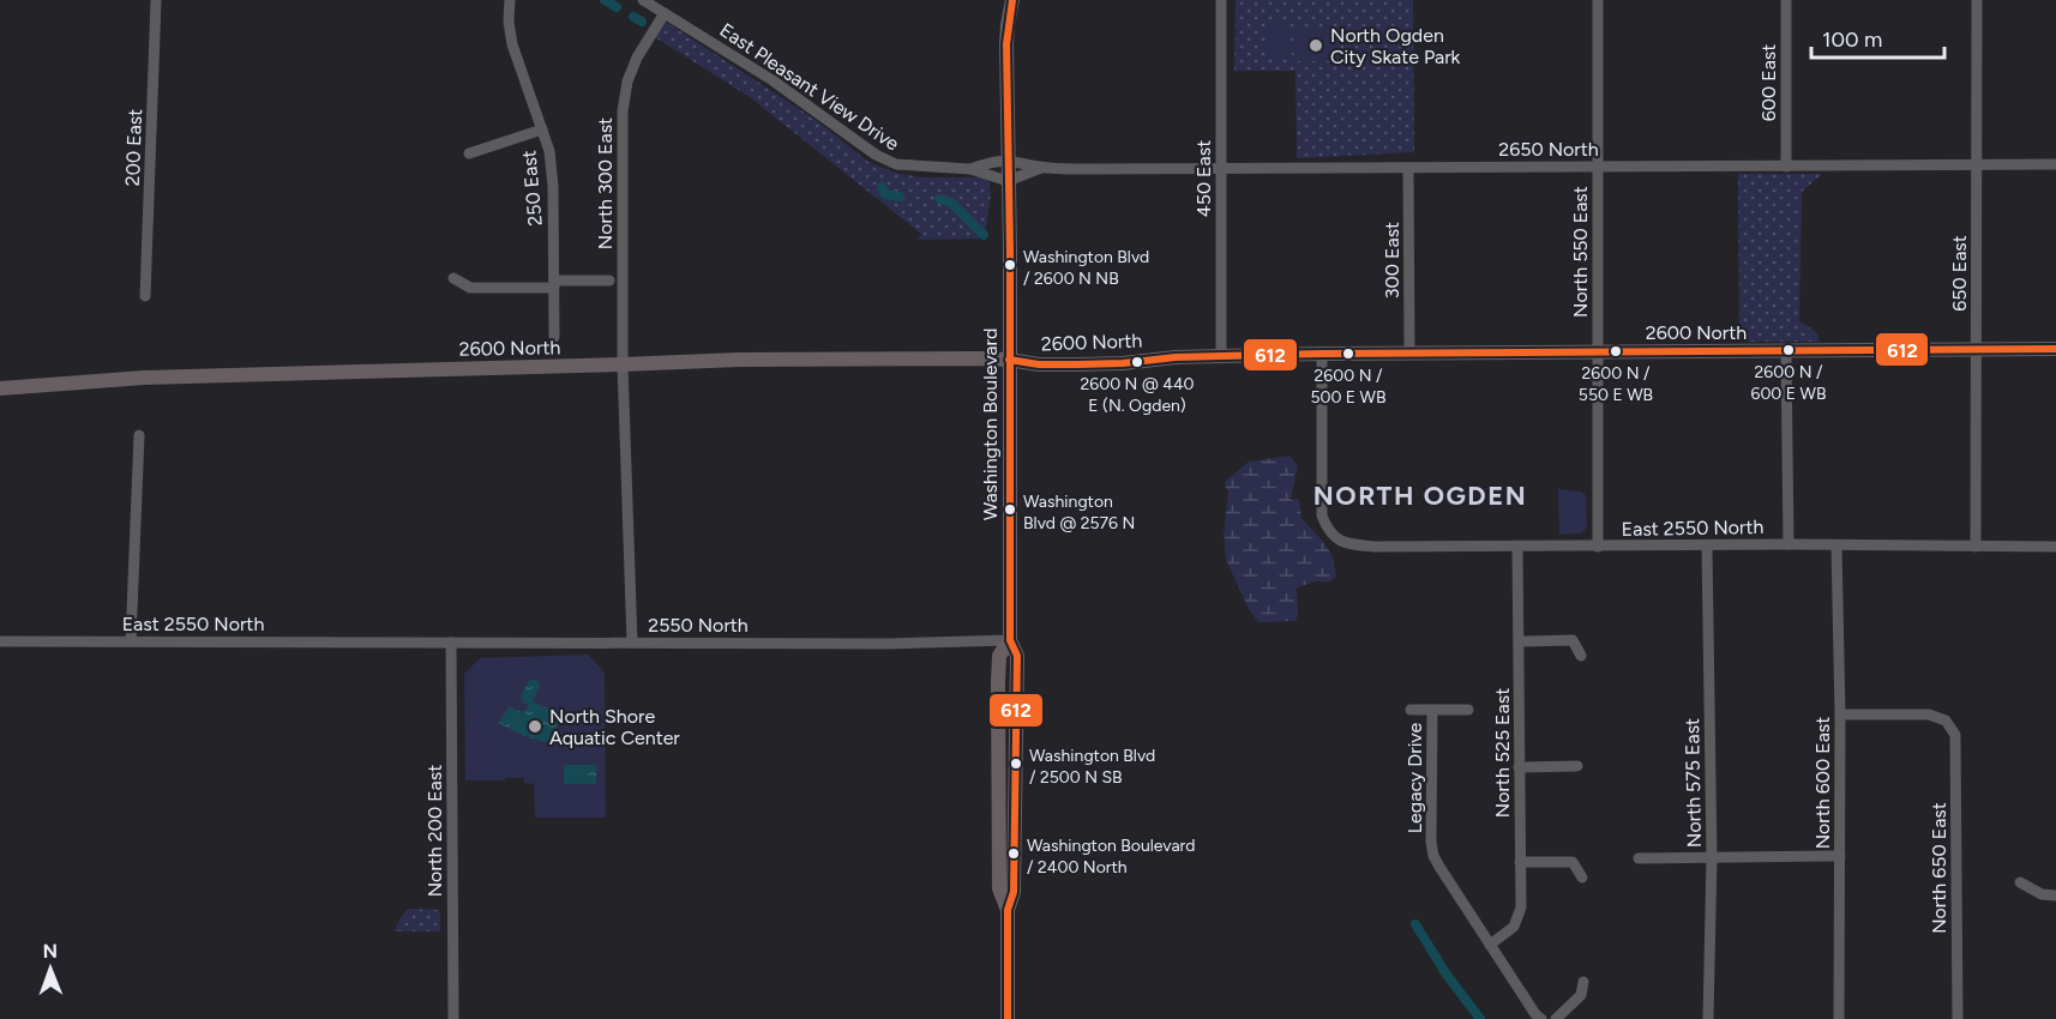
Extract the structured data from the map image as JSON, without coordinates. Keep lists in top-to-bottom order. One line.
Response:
{"streets":{"main road":["2600 North","Washington Boulevard"],"street":["600 East","East Pleasant View Drive","200 East","2650 North","450 East","North 300 East","250 East","North 550 East","300 East","650 East","East 2550 North","2550 North","North 525 East","Legacy Drive","North 575 East","North 600 East","North 200 East","North 650 East"]},"crossings":[["600 East","2650 North"],["East Pleasant View Drive","2650 North"],["East Pleasant View Drive","North 300 East"],["East Pleasant View Drive","Washington Boulevard"],["2650 North","450 East"],["2650 North","North 550 East"],["2650 North","300 East"],["2650 North","650 East"],["2650 North","Washington Boulevard"],["450 East","2600 North"],["North 300 East","2600 North"],["North 300 East","2550 North"],["North 550 East","2600 North"],["North 550 East","East 2550 North"],["300 East","2600 North"],["650 East","2600 North"],["650 East","East 2550 North"],["2600 North","Washington Boulevard"],["2600 North","East 2550 North"],["Washington Boulevard","2550 North"],["East 2550 North","2550 North"],["East 2550 North","North 525 East"],["East 2550 North","North 575 East"],["East 2550 North","North 600 East"],["2550 North","North 200 East"],["North 525 East","Legacy Drive"],["North 600 East","North 650 East"]],"districts":["NORTH OGDEN"],"places":["North Ogden City Skate Park","Washington Blvd / 2600 N NB","2600 N / 600 E WB","2600 N / 550 E WB","2600 N / 500 E WB","2600 N @ 440 E (N. Ogden)","Washington Blvd @ 2576 N","North Shore Aquatic Center","Washington Blvd / 2500 N SB","Washington Boulevard / 2400 North"],"lines":["transit line 612"],"scale_bar":"100 m","north":"top"}
